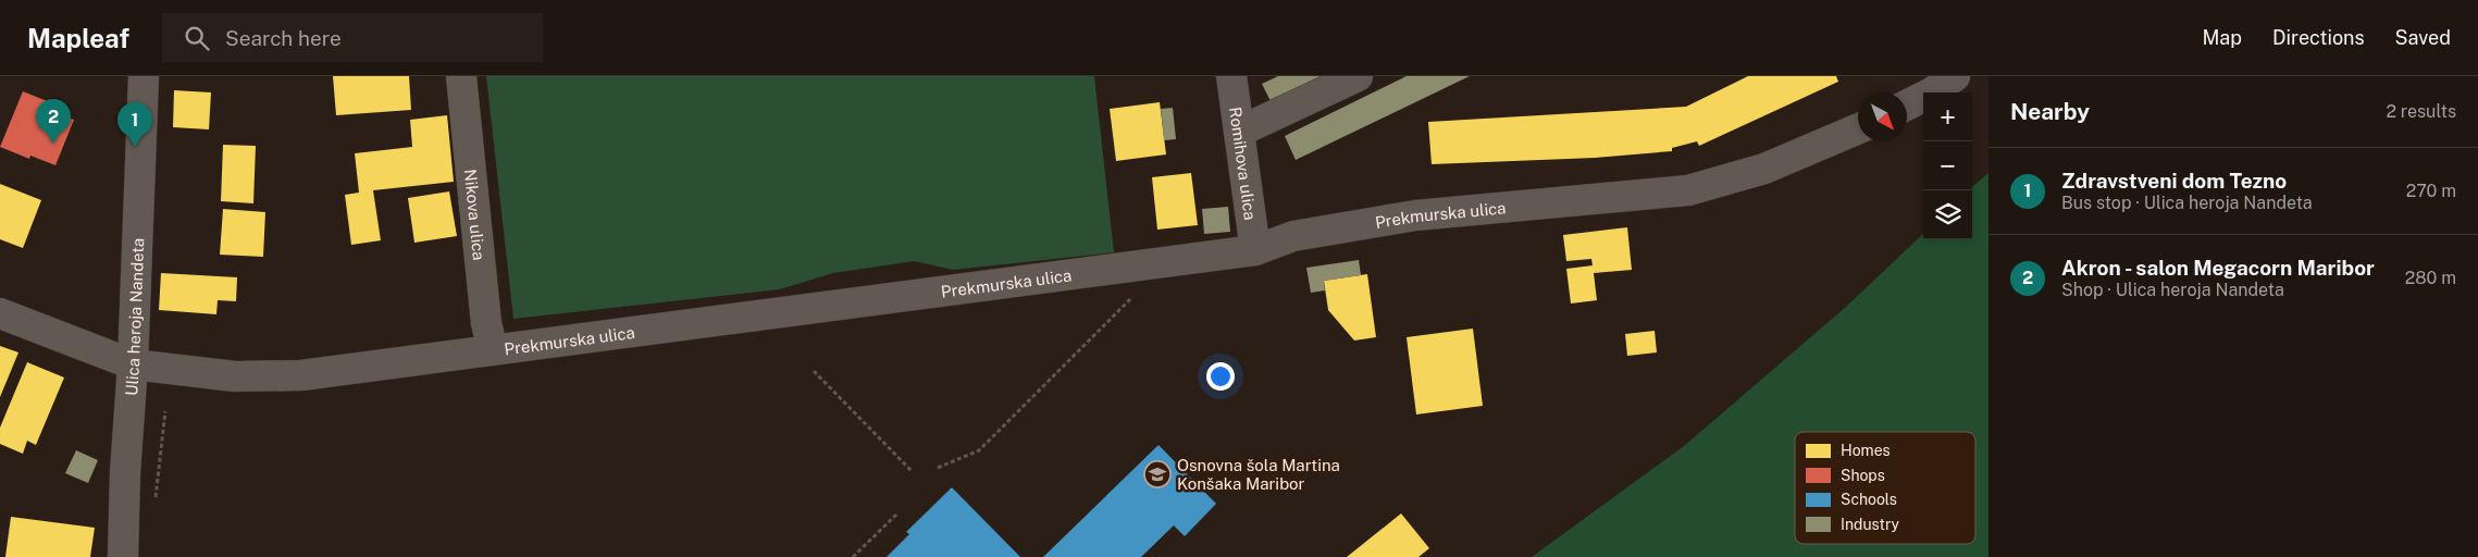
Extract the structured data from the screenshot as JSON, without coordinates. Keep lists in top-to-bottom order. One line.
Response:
{"streets":{"street":["Romihova ulica","Nikova ulica","Prekmurska ulica","Ulica heroja Nandeta"]},"crossings":[["Romihova ulica","Prekmurska ulica"],["Nikova ulica","Prekmurska ulica"],["Prekmurska ulica","Ulica heroja Nandeta"]],"places":{"school or university":["Osnovna šola Martina Konšaka Maribor"]},"legend":["Homes","Shops","Schools","Industry"],"north":"bottom right","page":{"header":"Mapleaf","search":"Search here","nav":["Map","Directions","Saved"],"heading":["Nearby","2 results"],"map_buttons":["+","−"],"pins":["2","1"],"list":[{"mark":"1","name":"Zdravstveni dom Tezno","note":"Bus stop · Ulica heroja Nandeta","value":"270 m"},{"mark":"2","name":"Akron - salon Megacorn Maribor","note":"Shop · Ulica heroja Nandeta","value":"280 m"}]}}
